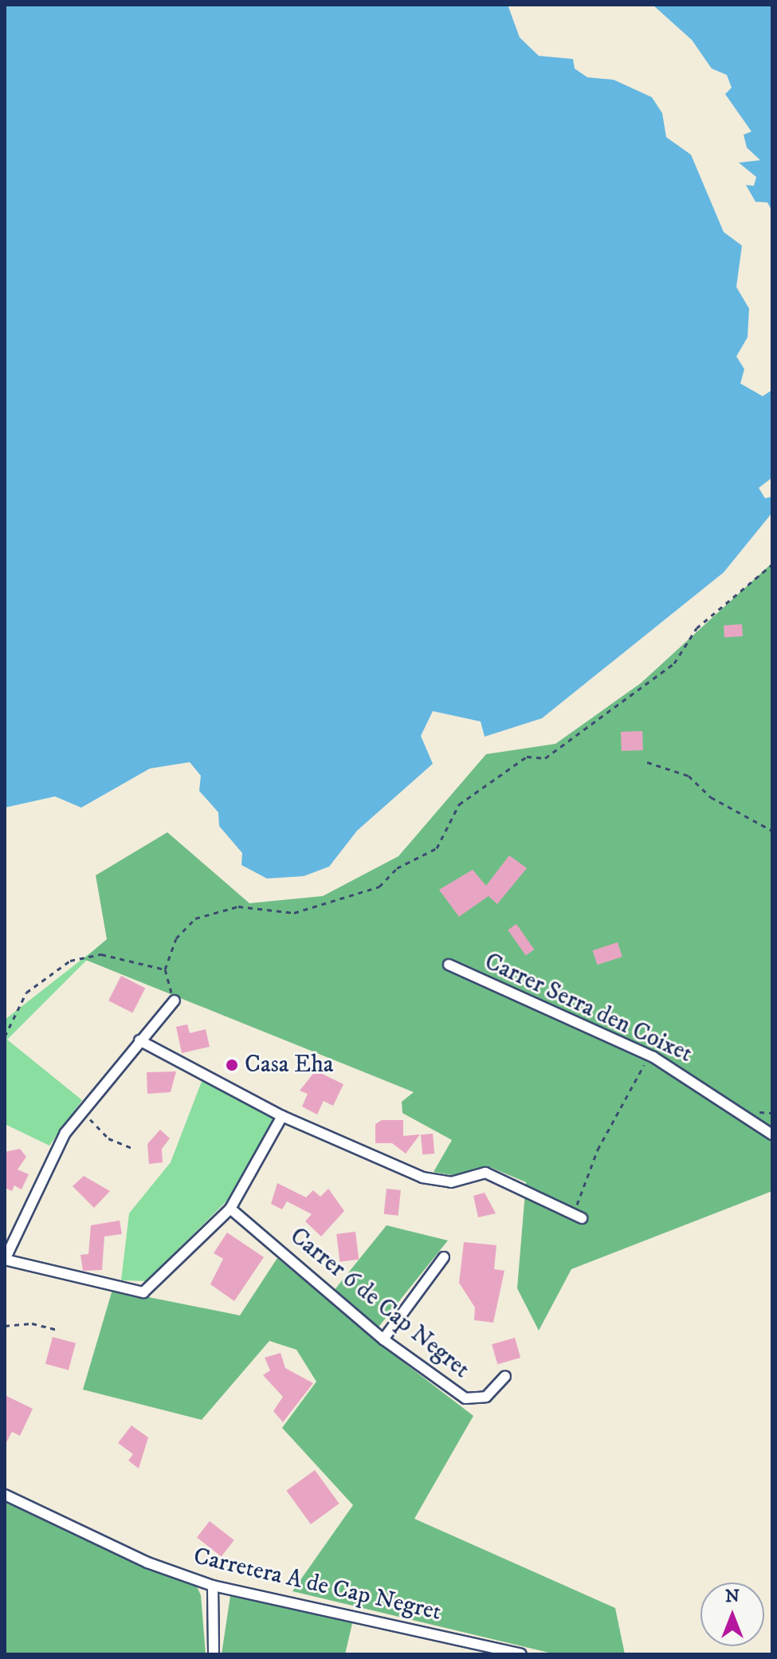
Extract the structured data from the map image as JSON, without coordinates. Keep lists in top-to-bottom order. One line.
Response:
{"streets":{"street":["Carrer Serra den Coixet","Carrer 6 de Cap Negret","Carretera A de Cap Negret"]},"places":["Casa Eha"],"north":"top"}
